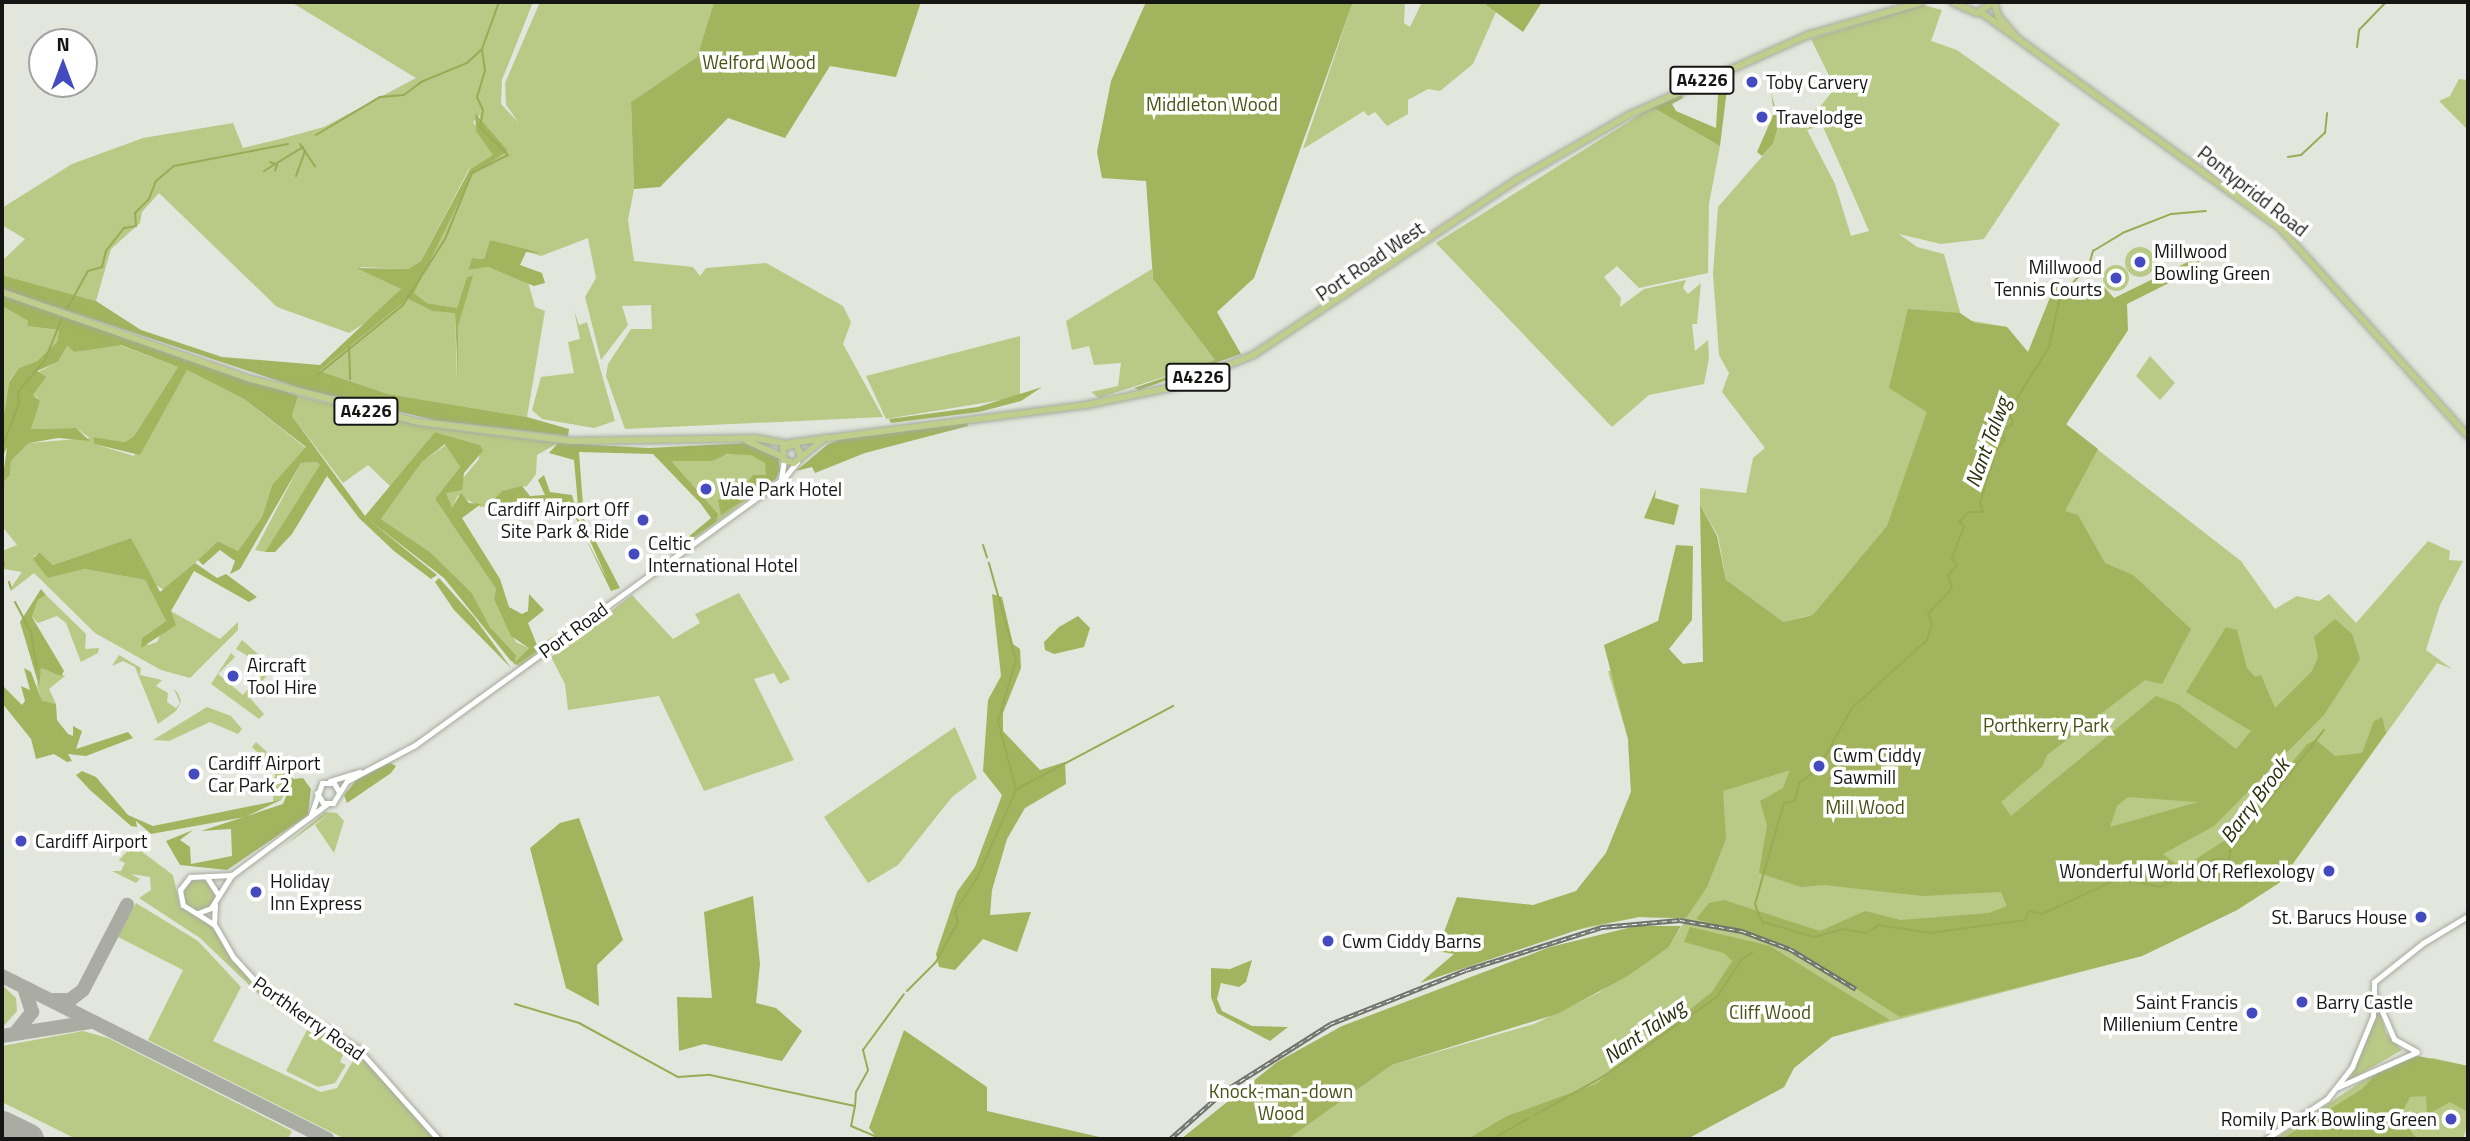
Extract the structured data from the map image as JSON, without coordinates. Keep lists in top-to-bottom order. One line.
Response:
{"streets":{"main road":["A4226","Pontypridd Road","Port Road West"],"street":["Port Road","Porthkerry Road"]},"crossings":[["A4226","Port Road West"],["A4226","Port Road"],["Port Road","Porthkerry Road"]],"water":["Nant Talwg","Barry Brook"],"parks":["Welford Wood","Middleton Wood","Porthkerry Park","Mill Wood","Cliff Wood","Knock-man-down Wood"],"places":["Toby Carvery","Travelodge","Millwood Bowling Green","Millwood Tennis Courts","Vale Park Hotel","Cardiff Airport Off Site Park & Ride","Celtic International Hotel","Aircraft Tool Hire","Cwm Ciddy Sawmill","Cardiff Airport Car Park 2","Cardiff Airport","Wonderful World Of Reflexology","Holiday Inn Express","St. Barucs House","Cwm Ciddy Barns","Barry Castle","Saint Francis Millenium Centre","Romily Park Bowling Green"],"north":"top"}
